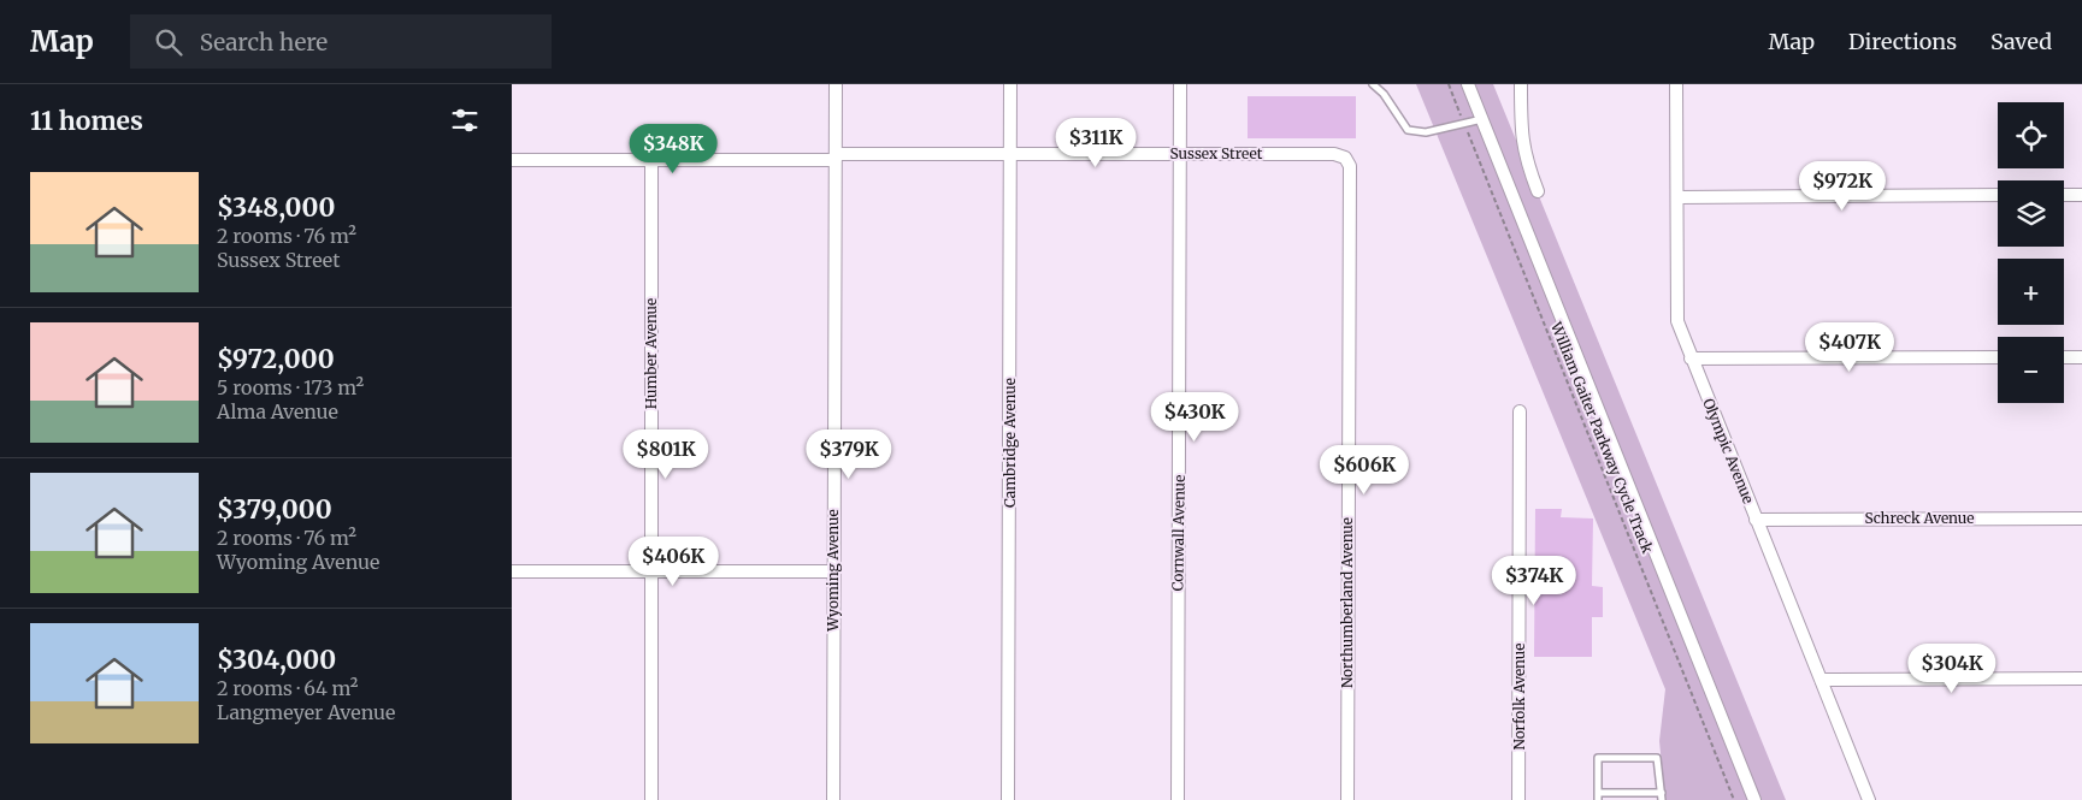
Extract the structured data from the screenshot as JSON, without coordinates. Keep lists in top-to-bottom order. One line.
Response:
{"streets":{"street":["Sussex Street","Humber Avenue","Cambridge Avenue","Olympic Avenue","Schreck Avenue","Cornwall Avenue","Wyoming Avenue","Northumberland Avenue","Norfolk Avenue"],"path":["William Gaiter Parkway Cycle Track"]},"crossings":[["Sussex Street","Humber Avenue"],["Sussex Street","Cambridge Avenue"],["Sussex Street","Cornwall Avenue"],["Sussex Street","Wyoming Avenue"],["Sussex Street","Northumberland Avenue"],["Olympic Avenue","Schreck Avenue"]],"page":{"header":"Map","search":"Search here","nav":["Map","Directions","Saved"],"heading":"11 homes","map_buttons":["+","−"],"price":["$311K","$348K","$972K","$407K","$430K","$801K","$379K","$606K","$406K","$374K","$304K"],"list":[{"name":"$348,000","note":"2 rooms · 76 m² · Sussex Street"},{"name":"$972,000","note":"5 rooms · 173 m² · Alma Avenue"},{"name":"$379,000","note":"2 rooms · 76 m² · Wyoming Avenue"},{"name":"$304,000","note":"2 rooms · 64 m² · Langmeyer Avenue"}]}}
